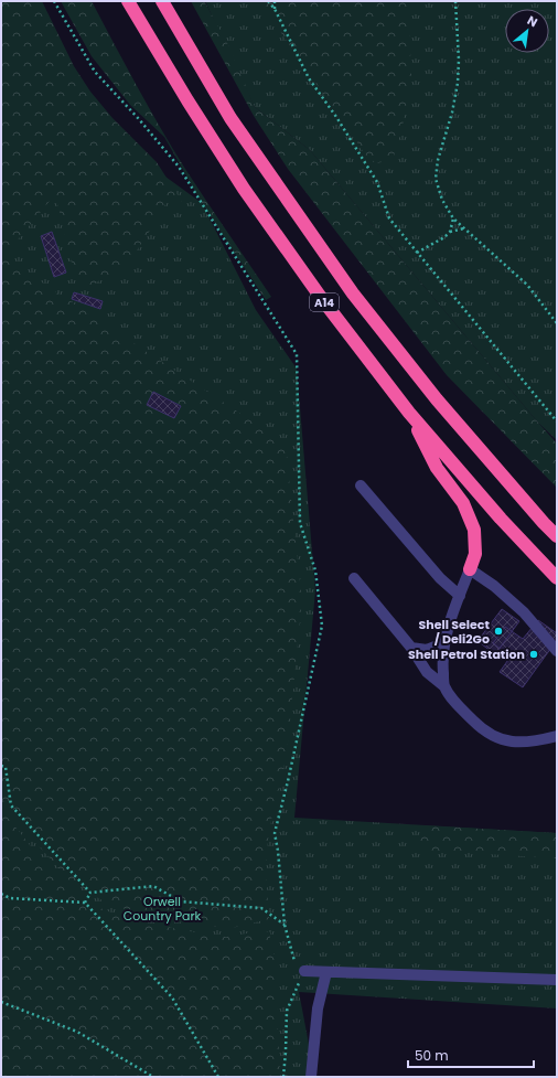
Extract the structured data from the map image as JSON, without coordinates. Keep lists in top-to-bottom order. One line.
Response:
{"streets":{"highway":["A14"]},"parks":["Orwell Country Park"],"places":["Shell Select / Deli2Go","Shell Petrol Station"],"scale_bar":"50 m","north":"top right"}
